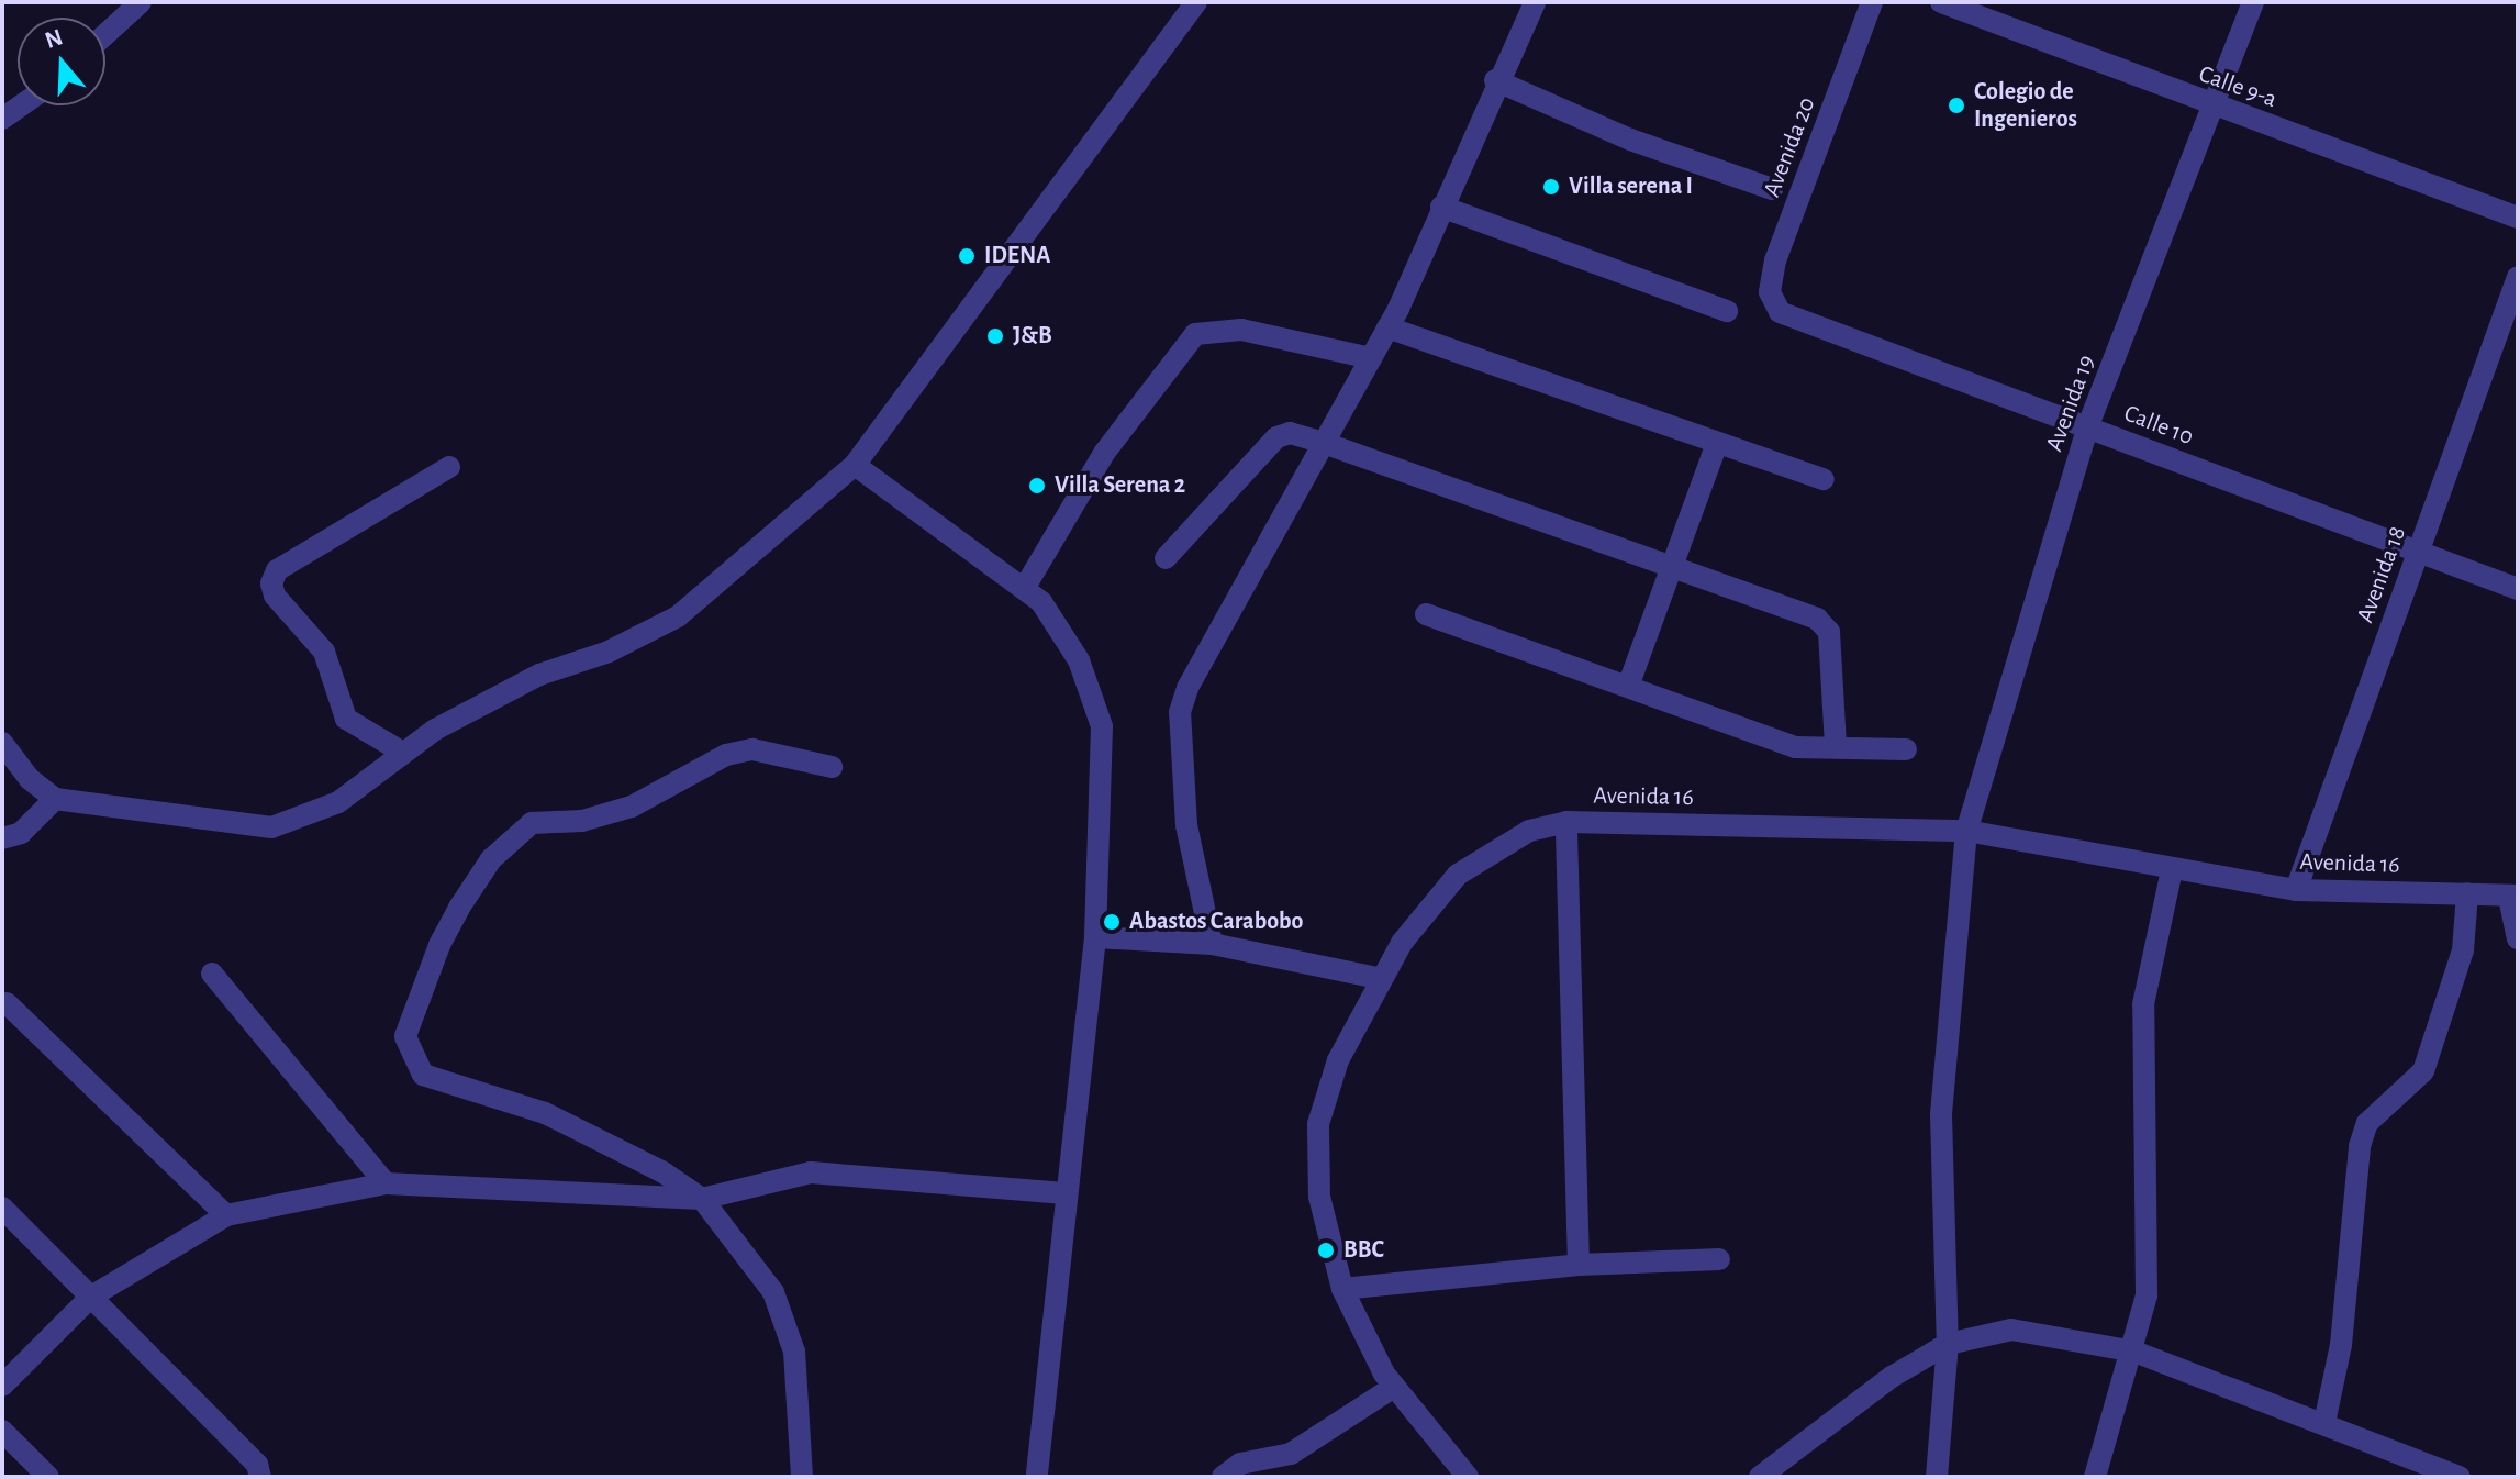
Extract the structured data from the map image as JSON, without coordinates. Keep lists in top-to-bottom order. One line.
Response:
{"streets":{"street":["Calle 9-a","Avenida 20","Avenida 19","Calle 10","Avenida 18","Avenida 16"]},"crossings":[["Calle 9-a","Avenida 19"],["Avenida 20","Calle 10"],["Avenida 19","Calle 10"],["Avenida 19","Avenida 16"],["Calle 10","Avenida 18"],["Avenida 18","Avenida 16"]],"places":["Colegio de Ingenieros","Villa serena I","IDENA","J&B","Villa Serena 2","Abastos Carabobo","BBC"],"north":"top"}
